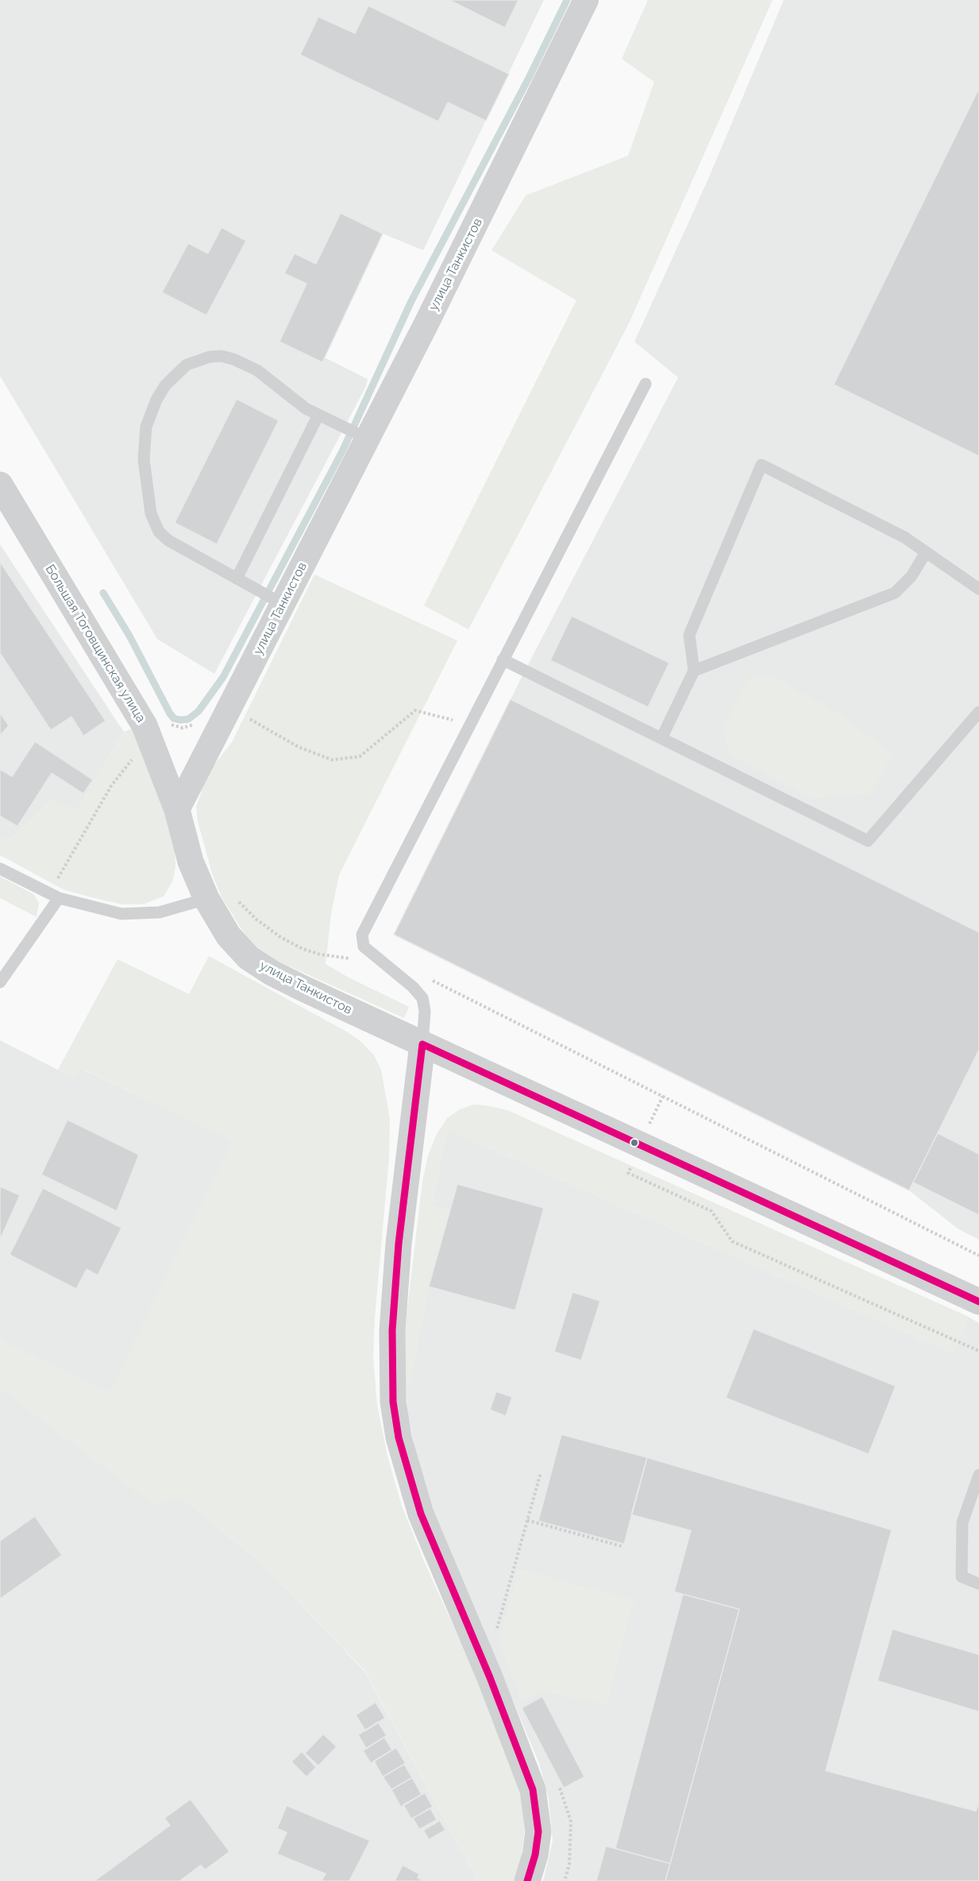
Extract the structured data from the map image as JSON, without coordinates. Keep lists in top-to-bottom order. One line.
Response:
{"streets":{"street":["улица Танкистов","Большая Тоговщинская улица"]},"crossings":[["улица Танкистов","Большая Тоговщинская улица"]]}
